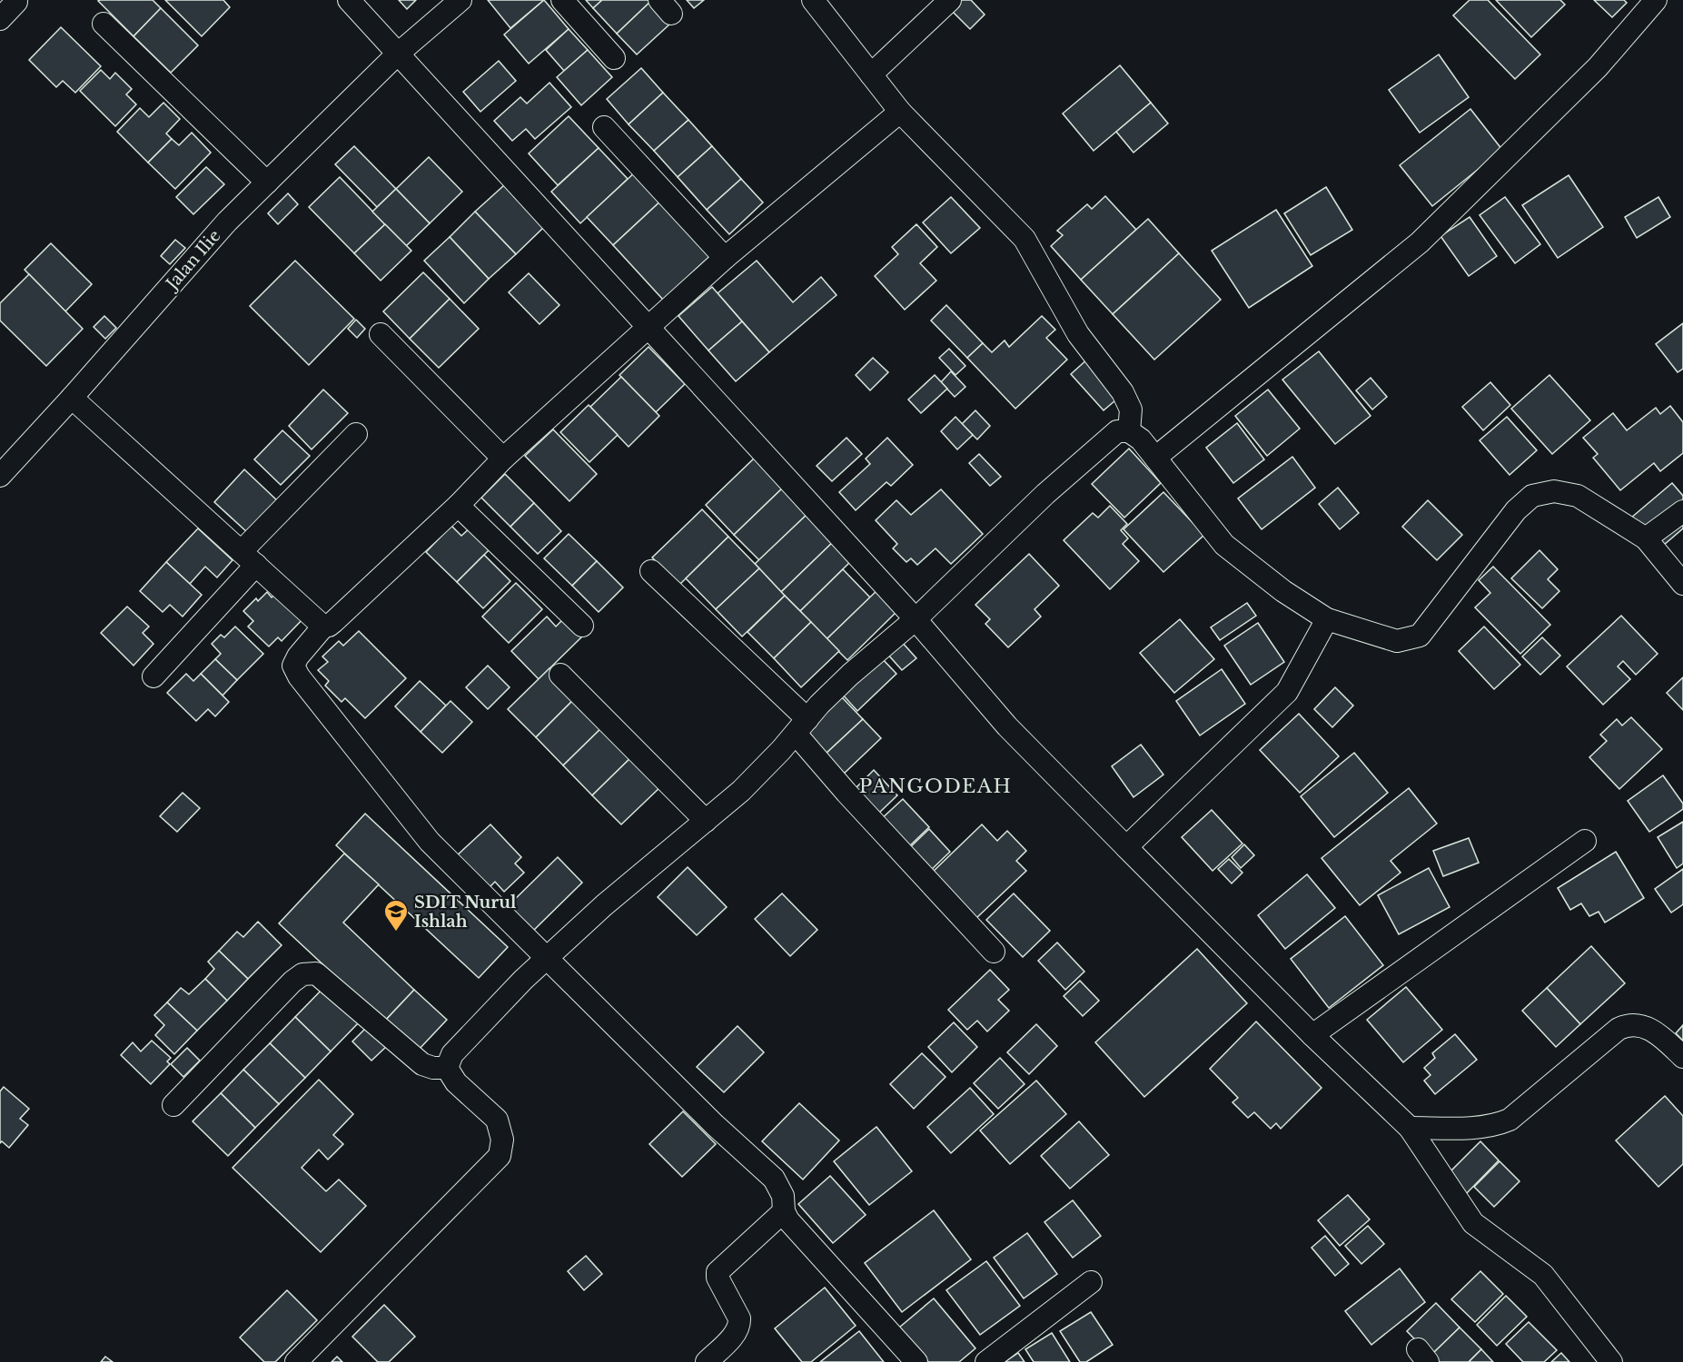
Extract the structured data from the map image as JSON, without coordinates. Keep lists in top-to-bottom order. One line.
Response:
{"streets":{"street":["Jalan Ilie"]},"districts":["PANGODEAH"],"places":{"school or university":["SDIT Nurul Ishlah"]}}
